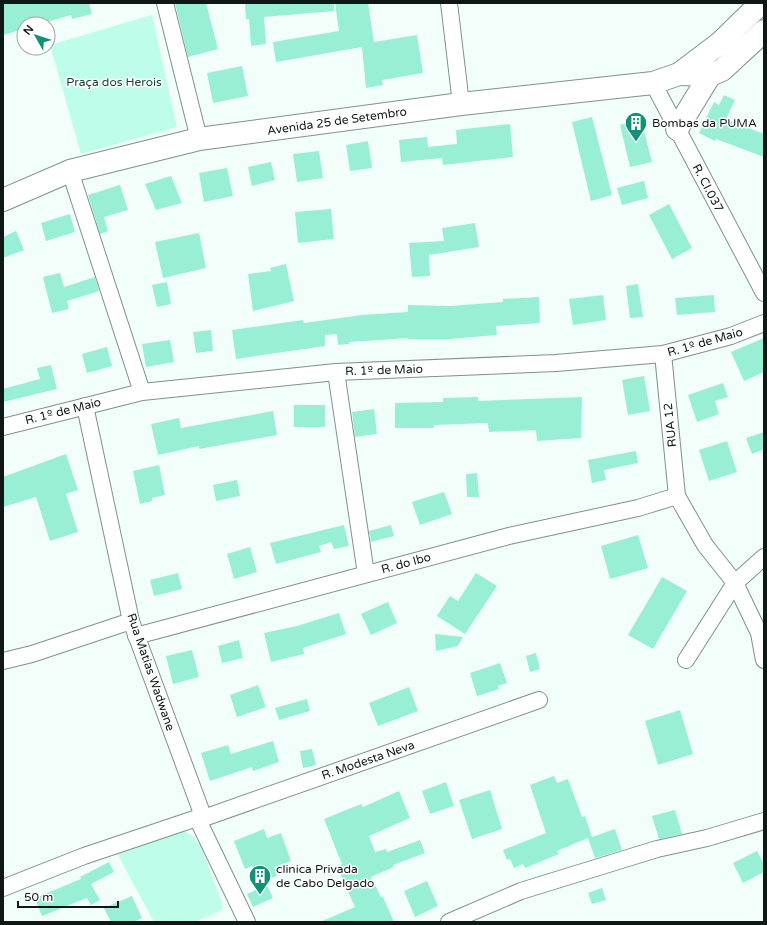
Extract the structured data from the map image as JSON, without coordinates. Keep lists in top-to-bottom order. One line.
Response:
{"streets":{"highway":["Avenida 25 de Setembro"],"street":["R. CI.037","R. 1º de Maio","RUA 12","R. do Ibo","Rua Matias Wadwane","R. Modesta Neva"]},"crossings":[["Avenida 25 de Setembro","R. CI.037"],["R. 1º de Maio","RUA 12"],["R. 1º de Maio","Rua Matias Wadwane"],["RUA 12","R. do Ibo"],["R. do Ibo","Rua Matias Wadwane"],["Rua Matias Wadwane","R. Modesta Neva"]],"parks":["Praça dos Herois"],"places":{"building":["Bombas da PUMA","clinica Privada de Cabo Delgado"]},"scale_bar":"50 m","north":"top left"}
